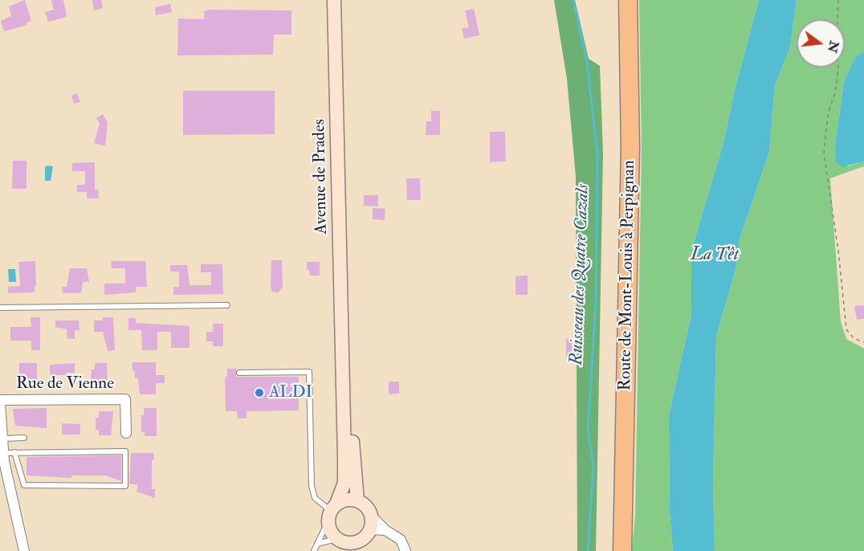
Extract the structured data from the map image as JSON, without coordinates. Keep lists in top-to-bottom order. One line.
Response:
{"streets":{"highway":["Route de Mont-Louis à Perpignan"],"main road":["Avenue de Prades"],"street":["Rue de Vienne"]},"water":["La Têt","Ruisseau des Quatre Cazals"],"places":["ALDI"],"north":"right"}
